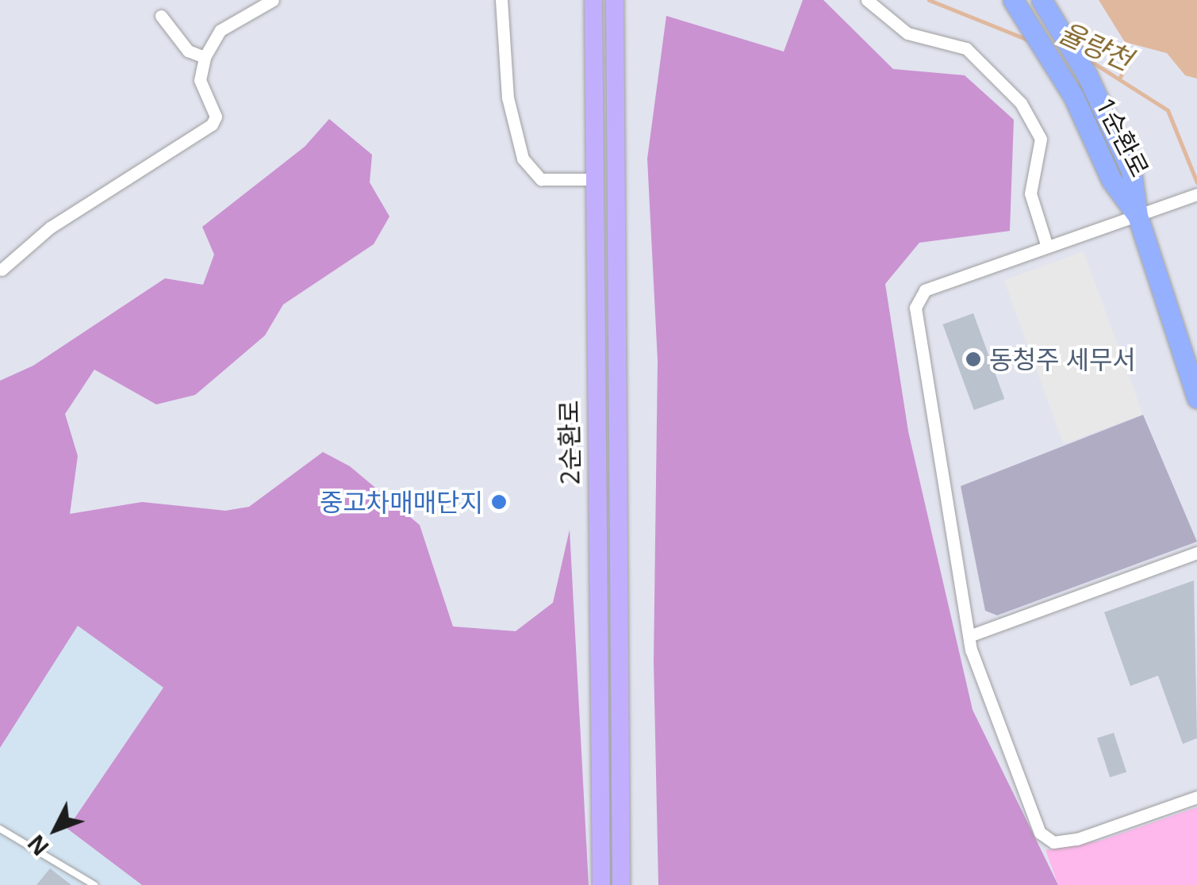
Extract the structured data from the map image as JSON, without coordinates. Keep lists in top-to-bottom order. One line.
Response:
{"streets":{"main road":["1순환로"],"street":["2순환로"]},"water":["율량천"],"places":["동청주 세무서","중고차매매단지"],"north":"bottom left"}
